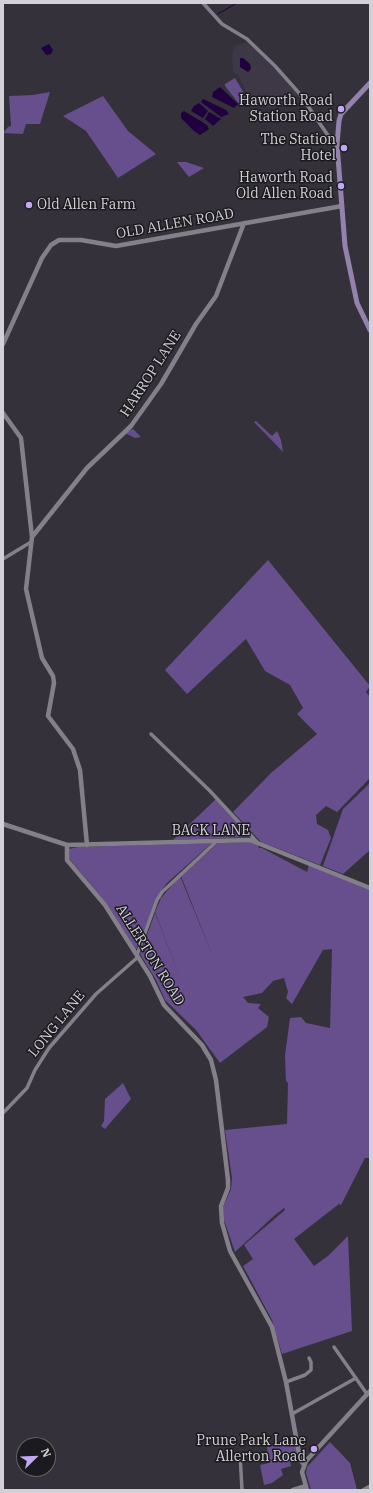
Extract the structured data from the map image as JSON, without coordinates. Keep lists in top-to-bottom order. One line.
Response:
{"streets":{"street":["OLD ALLEN ROAD","HARROP LANE","BACK LANE","ALLERTON ROAD","LONG LANE"]},"crossings":[["OLD ALLEN ROAD","HARROP LANE"],["BACK LANE","ALLERTON ROAD"],["ALLERTON ROAD","LONG LANE"]],"places":["Haworth Road Station Road","The Station Hotel","Haworth Road Old Allen Road","Old Allen Farm","Prune Park Lane Allerton Road"],"north":"top right"}
